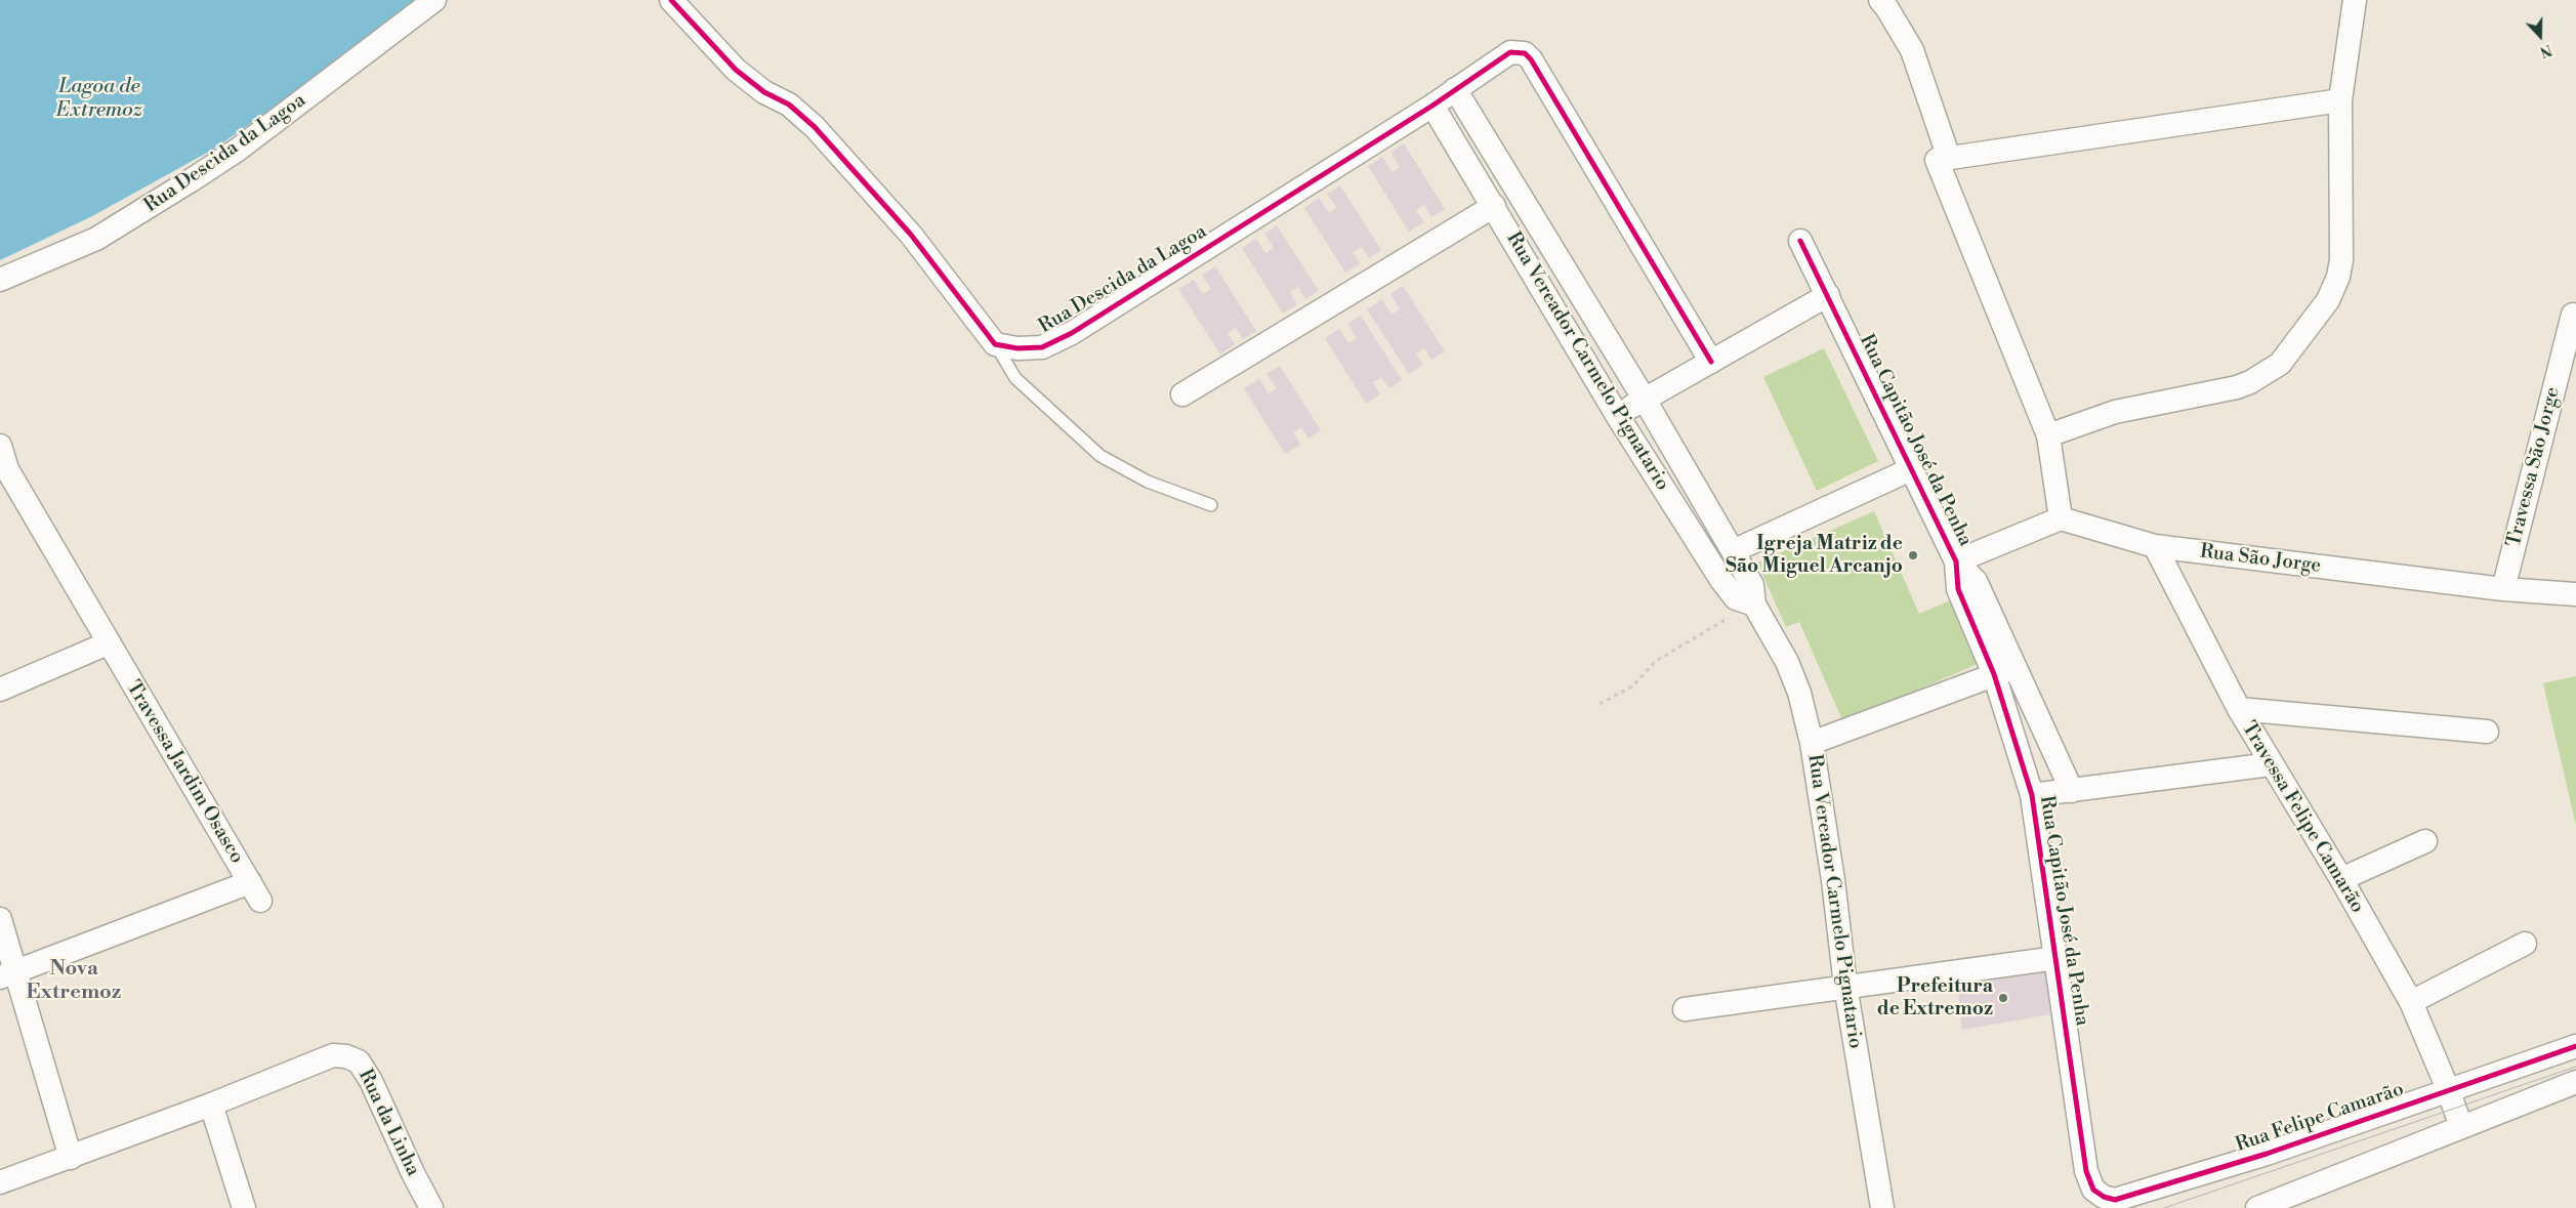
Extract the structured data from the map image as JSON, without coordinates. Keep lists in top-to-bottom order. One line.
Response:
{"streets":{"street":["Rua Descida da Lagoa","Rua Vereador Carmelo Pignatario","Rua Capitão José da Penha","Travessa São Jorge","Rua São Jorge","Travessa Jardim Osasco","Travessa Felipe Camarão","Rua Felipe Camarão","Rua da Linha"]},"crossings":[["Rua Descida da Lagoa","Rua Vereador Carmelo Pignatario"],["Rua Capitão José da Penha","Rua Felipe Camarão"],["Travessa São Jorge","Rua São Jorge"],["Rua São Jorge","Travessa Felipe Camarão"],["Travessa Felipe Camarão","Rua Felipe Camarão"]],"districts":["Nova Extremoz"],"water":["Lagoa de Extremoz"],"places":["Igreja Matriz de São Miguel Arcanjo","Prefeitura de Extremoz"],"north":"bottom"}
